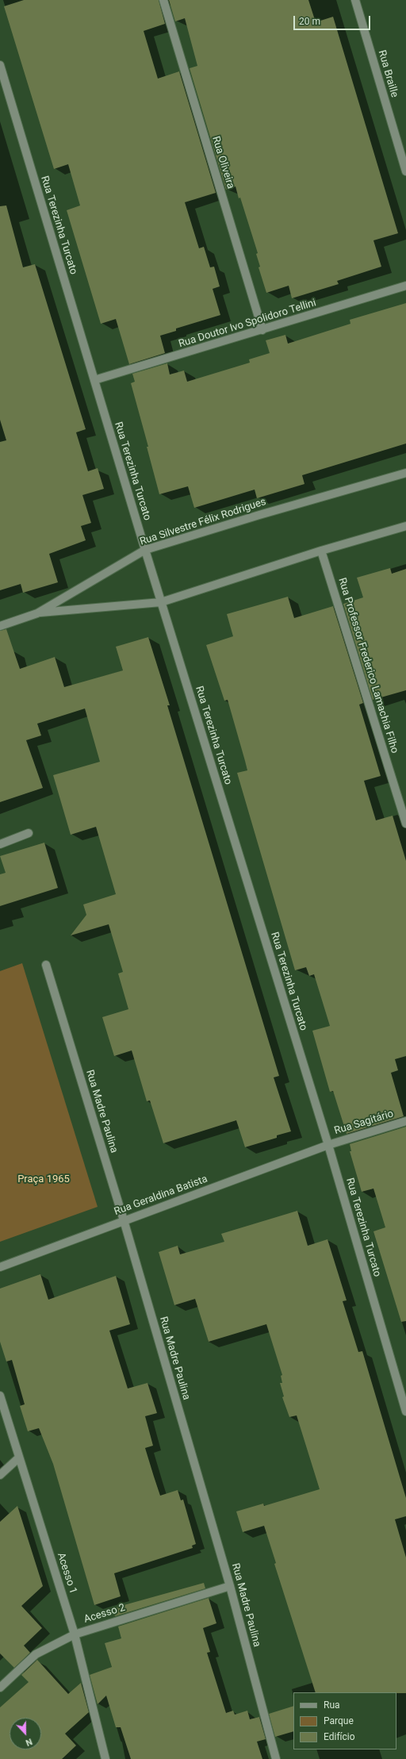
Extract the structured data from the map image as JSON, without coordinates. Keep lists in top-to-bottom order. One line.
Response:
{"streets":{"street":["Rua Braille","Rua Oliveira","Rua Terezinha Turcato","Rua Doutor Ivo Spolidoro Tellini","Rua Silvestre Félix Rodrigues","Rua Professor Frederico Lamachia Filho","Rua Madre Paulina","Rua Sagitário","Rua Geraldina Batista","Acesso 1","Acesso 2"]},"crossings":[["Rua Oliveira","Rua Doutor Ivo Spolidoro Tellini"],["Rua Terezinha Turcato","Rua Doutor Ivo Spolidoro Tellini"],["Rua Terezinha Turcato","Rua Silvestre Félix Rodrigues"],["Rua Terezinha Turcato","Rua Sagitário"],["Rua Terezinha Turcato","Rua Geraldina Batista"],["Rua Madre Paulina","Rua Geraldina Batista"],["Rua Madre Paulina","Acesso 2"],["Rua Sagitário","Rua Geraldina Batista"],["Acesso 1","Acesso 2"]],"parks":["Praça 1965"],"legend":["Rua","Parque","Edifício"],"scale_bar":"20 m","north":"bottom"}
